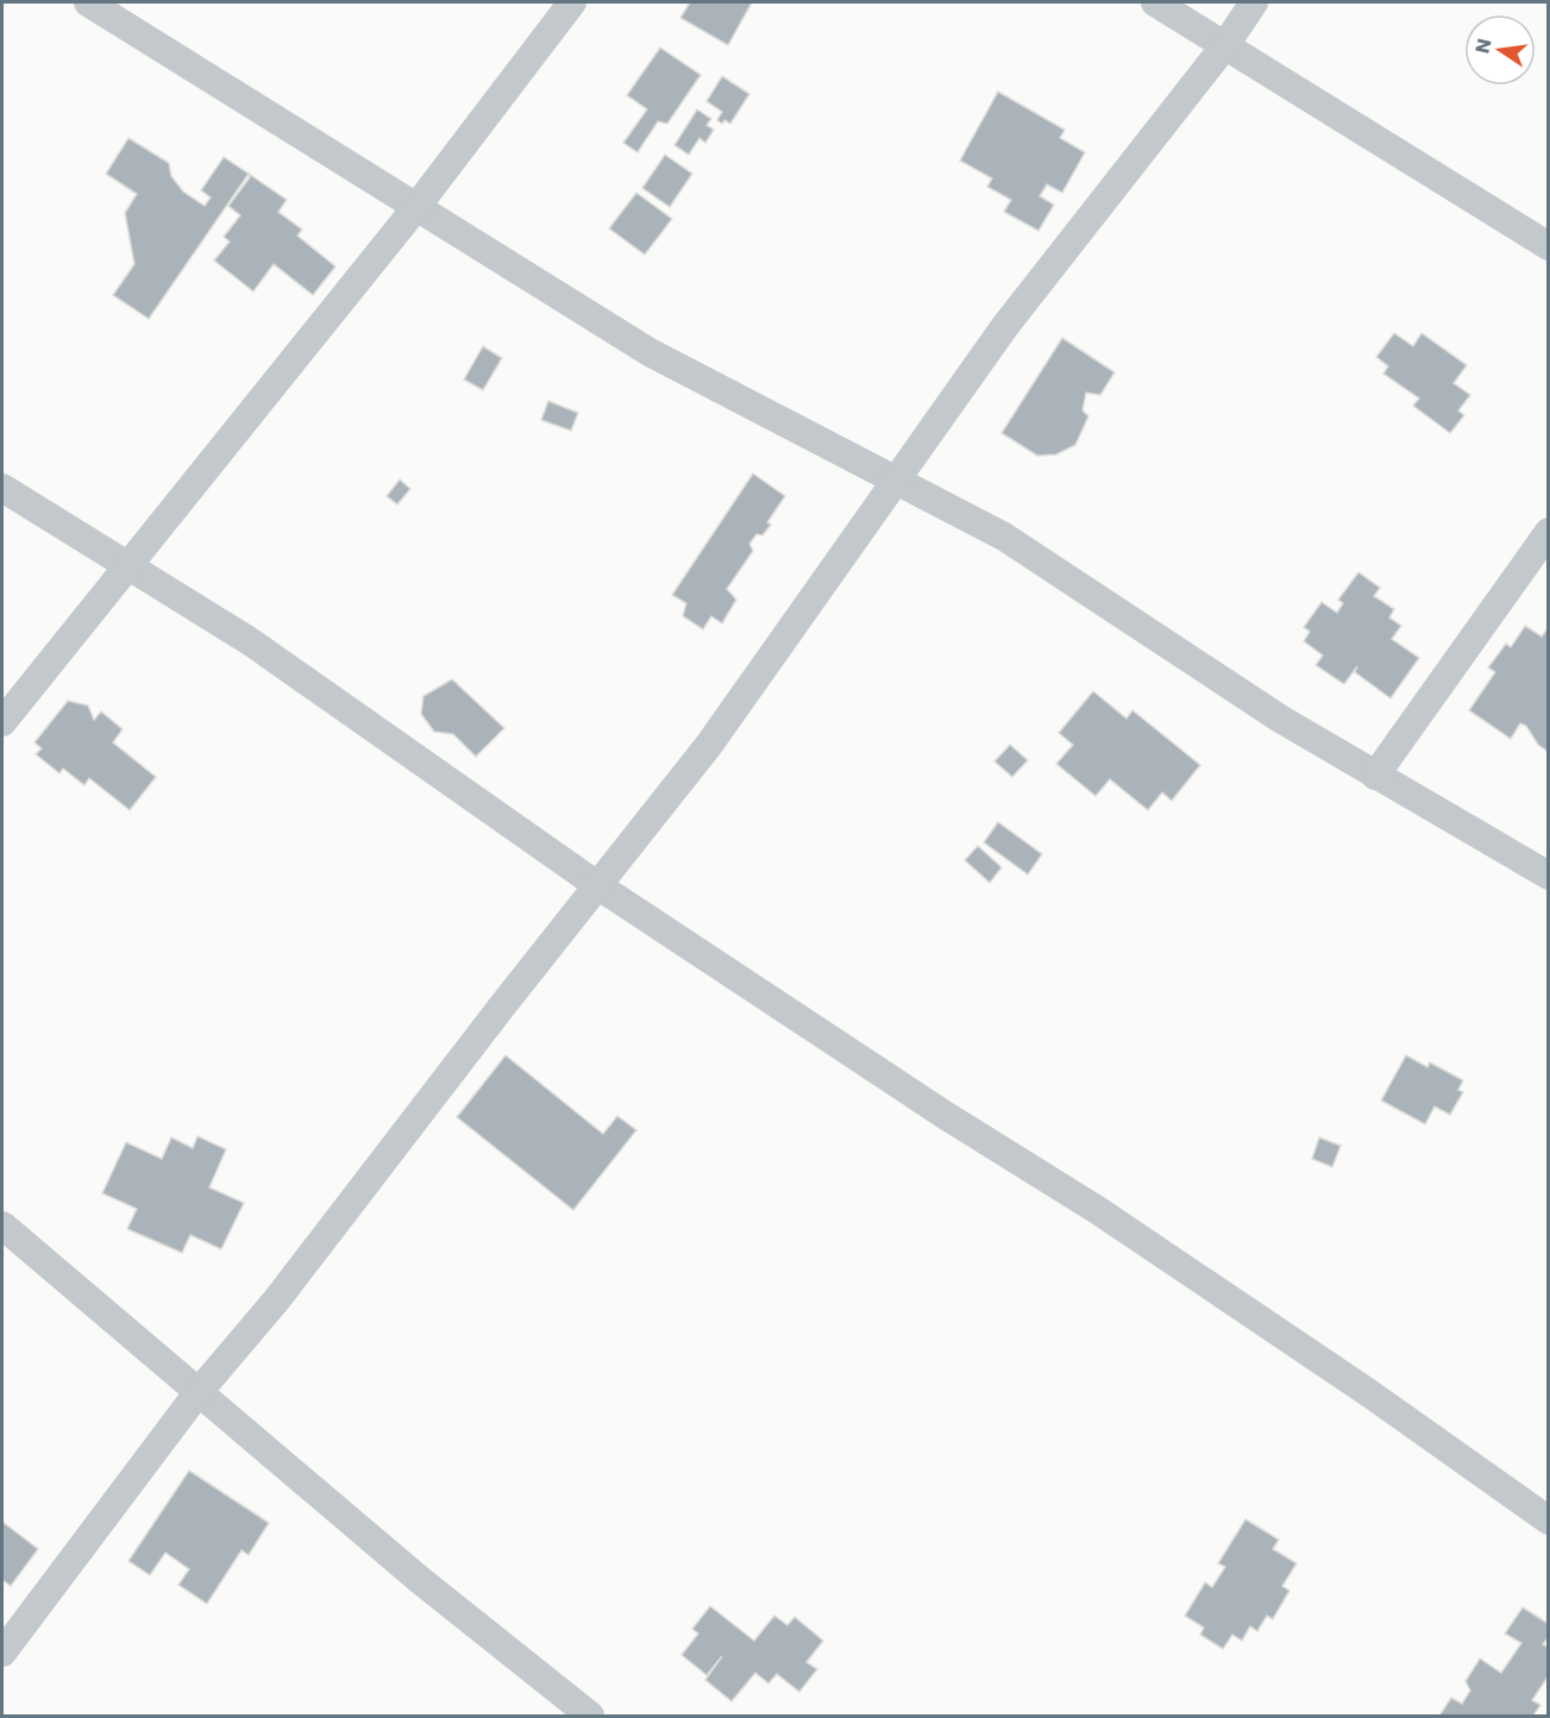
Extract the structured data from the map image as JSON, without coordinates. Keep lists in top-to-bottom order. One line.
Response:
{"north":"left"}
